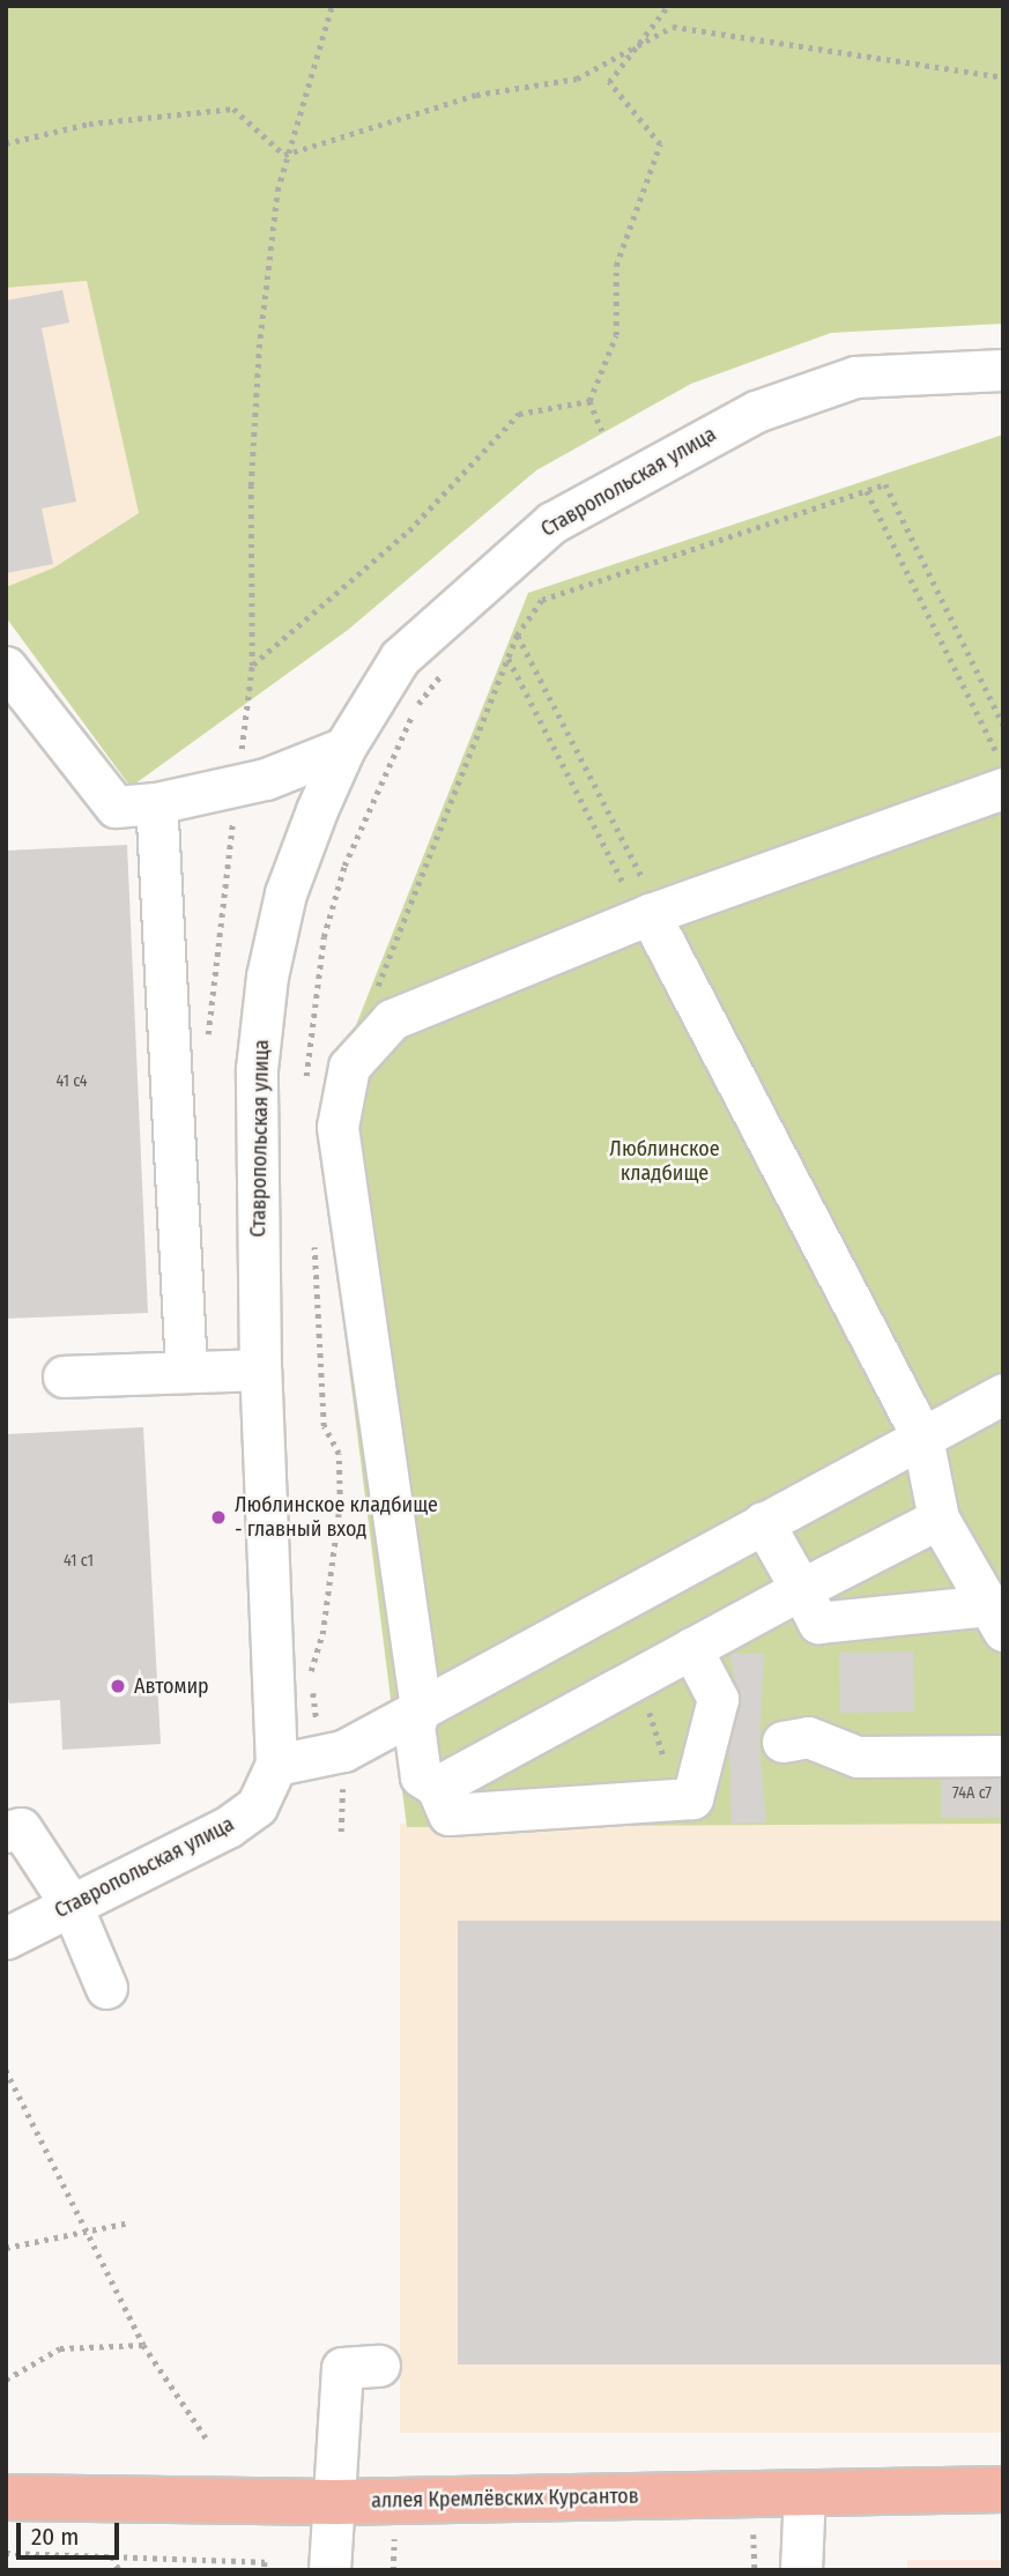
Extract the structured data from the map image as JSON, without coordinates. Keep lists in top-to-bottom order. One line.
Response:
{"streets":{"main road":["аллея Кремлёвских Курсантов"],"street":["Ставропольская улица"]},"parks":["Люблинское кладбище"],"places":["Люблинское кладбище - главный вход","Автомир"],"house_numbers":["41 с4","41 с1","74А с7"],"scale_bar":"20 m"}
